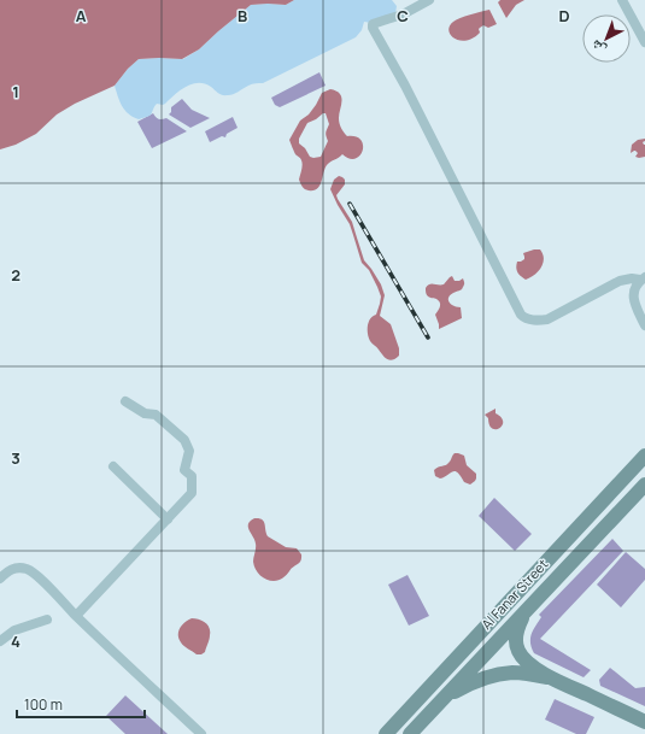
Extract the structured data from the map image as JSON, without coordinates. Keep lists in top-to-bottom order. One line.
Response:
{"streets":{"main road":["Al Fanar Street"]},"scale_bar":"100 m","north":"bottom left","grid":{"columns":["A","B","C","D"],"rows":["1","2","3","4"]}}
